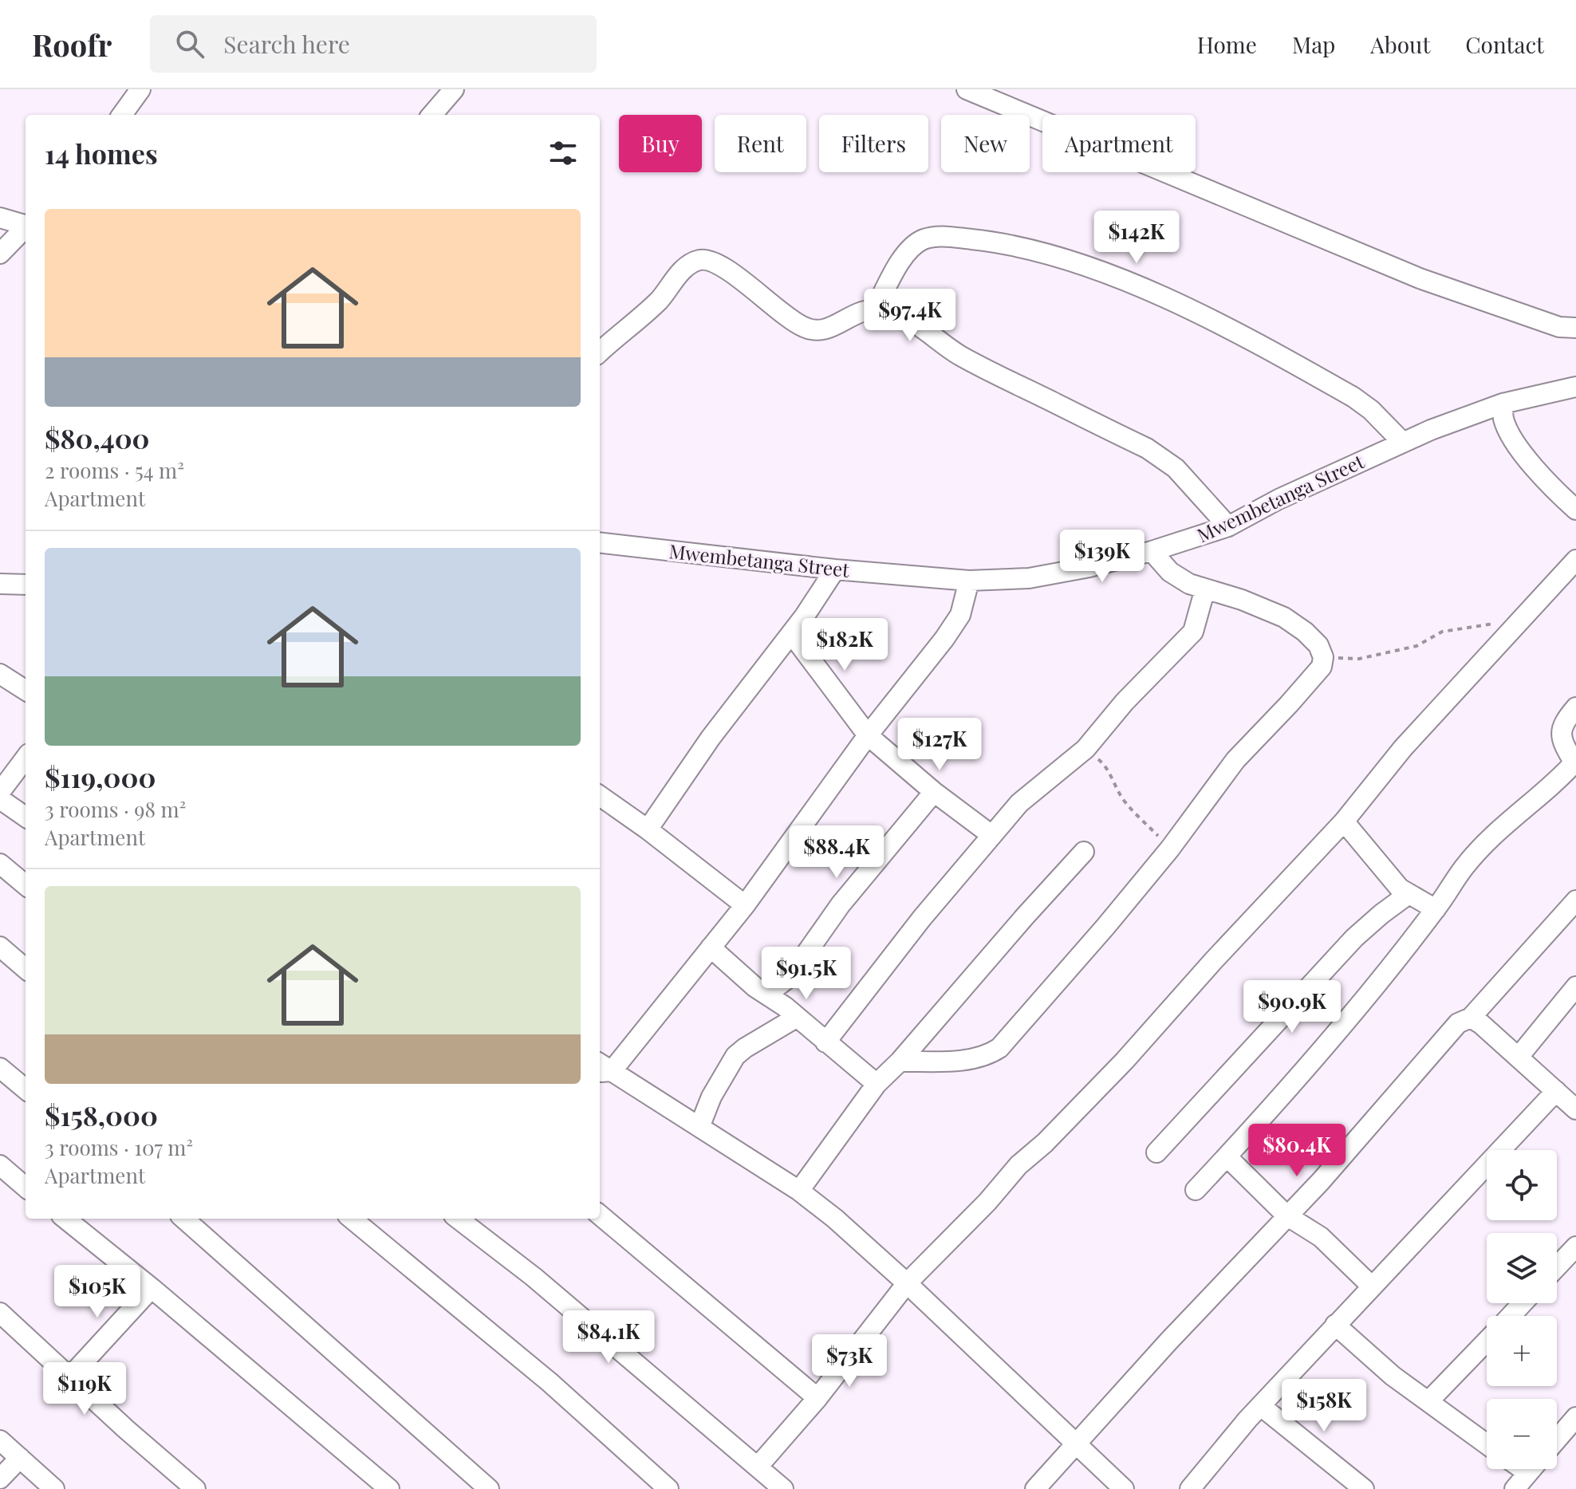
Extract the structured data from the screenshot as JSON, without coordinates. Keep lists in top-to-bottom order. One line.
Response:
{"streets":{"street":["Mwembetanga Street"]},"page":{"header":"Roofr","search":"Search here","nav":["Home","Map","About","Contact"],"chip":["Buy","Rent","Filters","New","Apartment"],"heading":"14 homes","list":[{"name":"$80,400","note":"2 rooms · 54 m² · Apartment"},{"name":"$119,000","note":"3 rooms · 98 m² · Apartment"},{"name":"$158,000","note":"3 rooms · 107 m² · Apartment"}],"price":["$142K","$97.4K","$139K","$182K","$127K","$88.4K","$91.5K","$90.9K","$80.4K","$105K","$84.1K","$73K","$119K","$158K"],"map_buttons":["+","−"]}}
